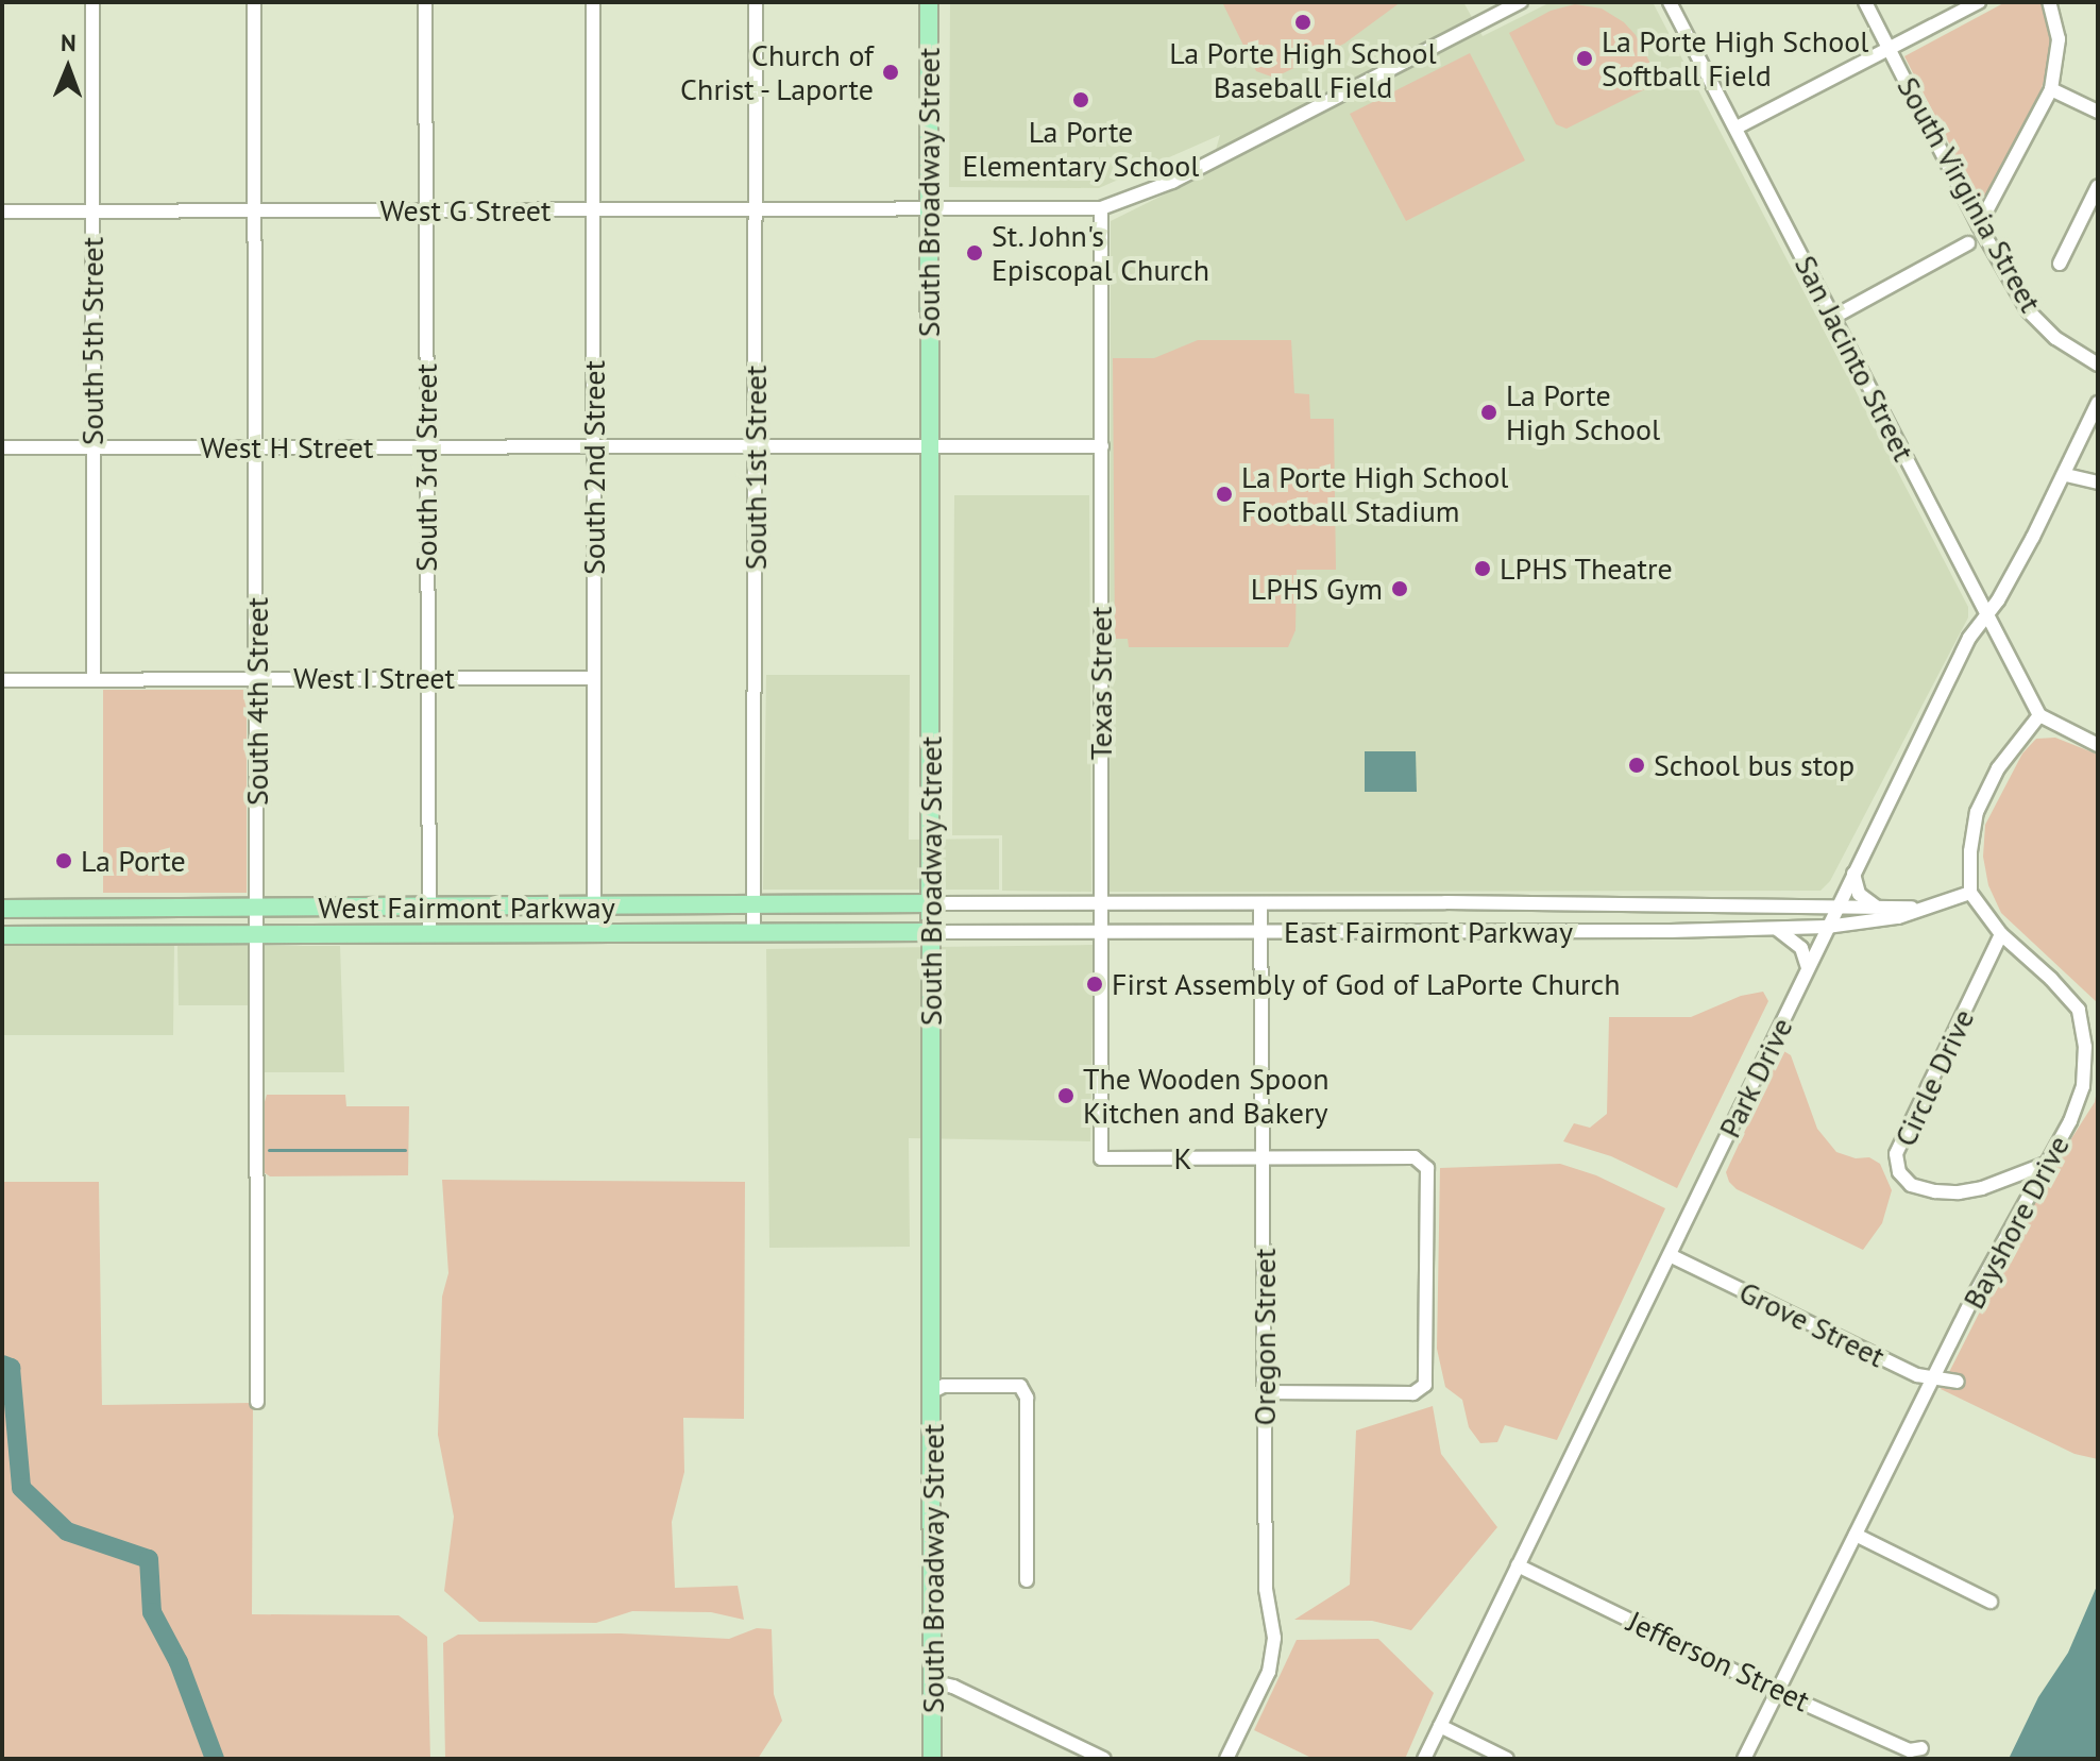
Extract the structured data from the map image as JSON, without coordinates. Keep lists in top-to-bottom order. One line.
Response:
{"streets":{"main road":["South Broadway Street","West Fairmont Parkway"],"street":["South Virginia Street","West G Street","South 5th Street","San Jacinto Street","West H Street","South 3rd Street","South 2nd Street","South 1st Street","West I Street","Texas Street","South 4th Street","East Fairmont Parkway","Park Drive","Circle Drive","K","Bayshore Drive","Grove Street","Oregon Street","Jefferson Street"]},"crossings":[["South Broadway Street","West G Street"],["South Broadway Street","West H Street"],["South Broadway Street","West Fairmont Parkway"],["South Broadway Street","East Fairmont Parkway"],["West G Street","South 5th Street"],["West G Street","South 3rd Street"],["West G Street","South 2nd Street"],["West G Street","South 1st Street"],["West G Street","Texas Street"],["West G Street","South 4th Street"],["South 5th Street","West H Street"],["South 5th Street","West I Street"],["San Jacinto Street","Park Drive"],["West H Street","South 3rd Street"],["West H Street","South 2nd Street"],["West H Street","South 1st Street"],["West H Street","Texas Street"],["West H Street","South 4th Street"],["South 3rd Street","West I Street"],["South 3rd Street","West Fairmont Parkway"],["South 2nd Street","West I Street"],["South 2nd Street","West Fairmont Parkway"],["South 1st Street","West Fairmont Parkway"],["West I Street","South 4th Street"],["Texas Street","East Fairmont Parkway"],["Texas Street","K"],["South 4th Street","West Fairmont Parkway"],["West Fairmont Parkway","East Fairmont Parkway"],["East Fairmont Parkway","Park Drive"],["East Fairmont Parkway","Bayshore Drive"],["East Fairmont Parkway","Oregon Street"],["Park Drive","Grove Street"],["Park Drive","Jefferson Street"],["Circle Drive","Bayshore Drive"],["K","Oregon Street"],["Bayshore Drive","Grove Street"],["Bayshore Drive","Jefferson Street"]],"places":["La Porte High School Baseball Field","La Porte High School Softball Field","Church of Christ - Laporte","La Porte Elementary School","St. John's Episcopal Church","La Porte High School","La Porte High School Football Stadium","LPHS Theatre","LPHS Gym","School bus stop","La Porte","First Assembly of God of LaPorte Church","The Wooden Spoon Kitchen and Bakery"],"north":"top"}
